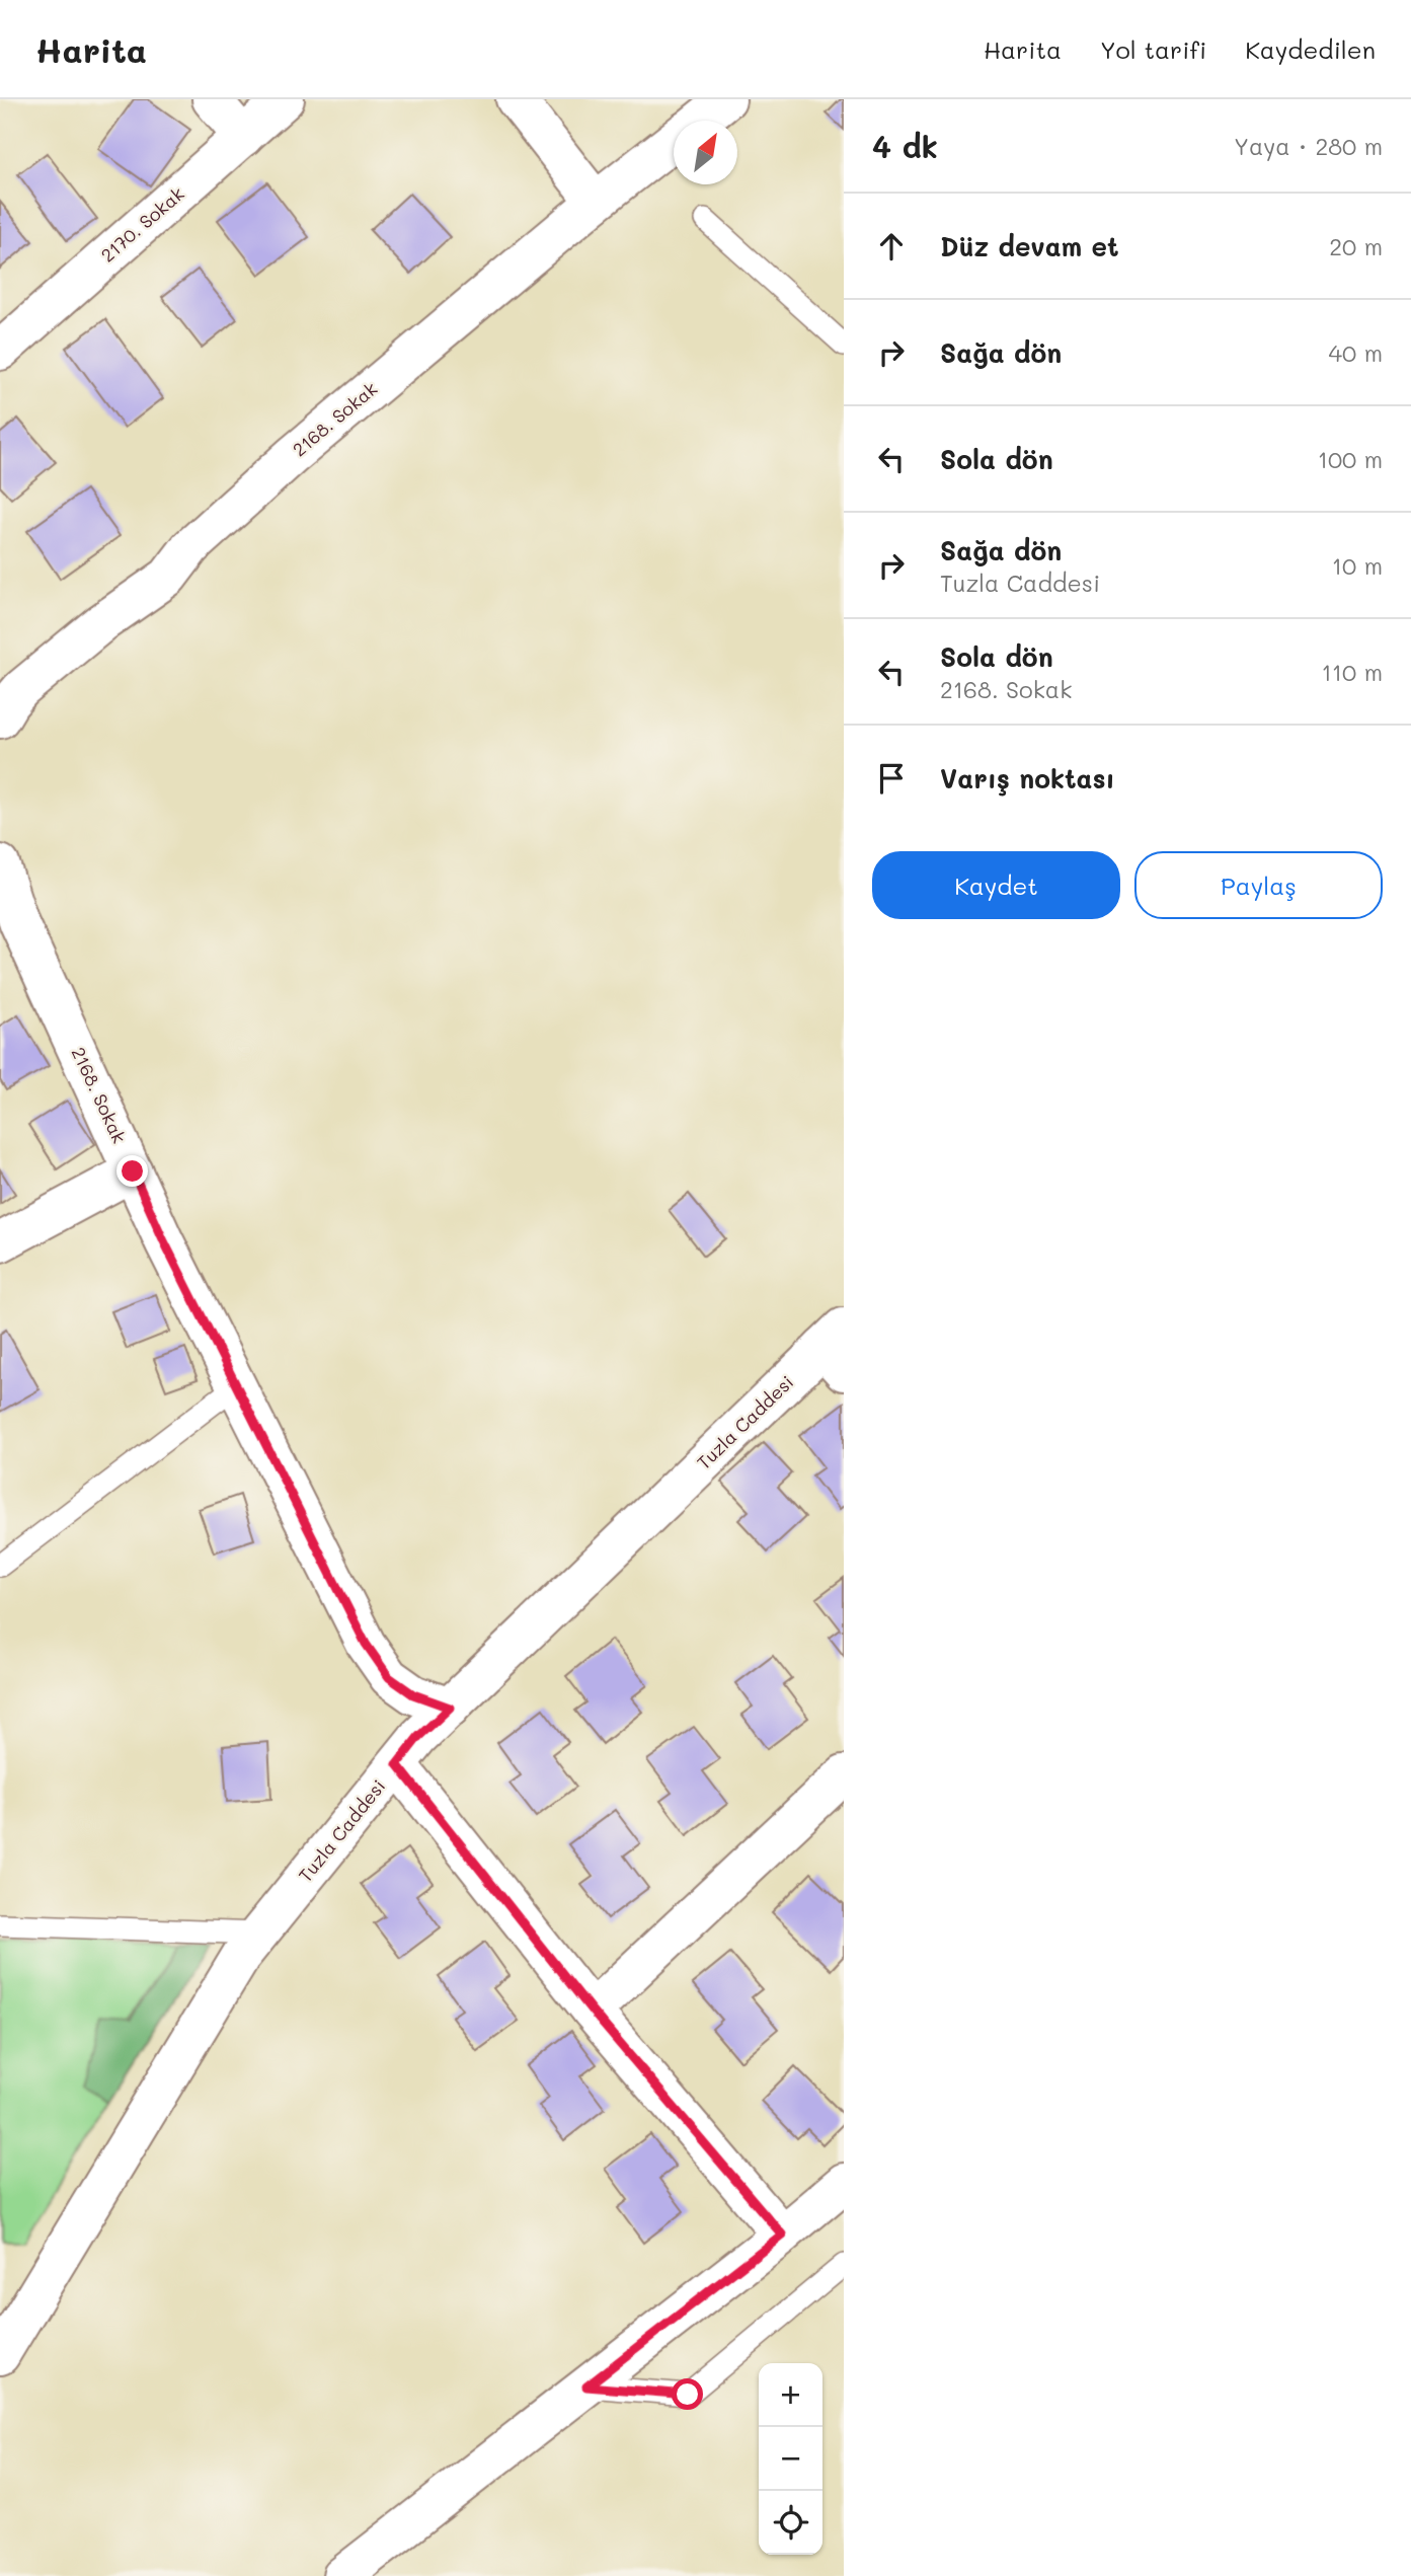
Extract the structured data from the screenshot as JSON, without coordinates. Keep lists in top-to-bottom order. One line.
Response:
{"streets":{"street":["2170. Sokak","2168. Sokak","Tuzla Caddesi"]},"crossings":[["2168. Sokak","Tuzla Caddesi"]],"north":"top right","page":{"header":"Harita","nav":["Harita","Yol tarifi","Kaydedilen"],"heading":["4 dk","Yaya · 280 m"],"list":[["Düz devam et","20 m"],["Sağa dön","40 m"],["Sola dön","100 m"],["Sağa dön","Tuzla Caddesi","10 m"],["Sola dön","2168. Sokak","110 m"],"Varış noktası"],"buttons":["Kaydet","Paylaş"],"map_buttons":["+","−"]}}
